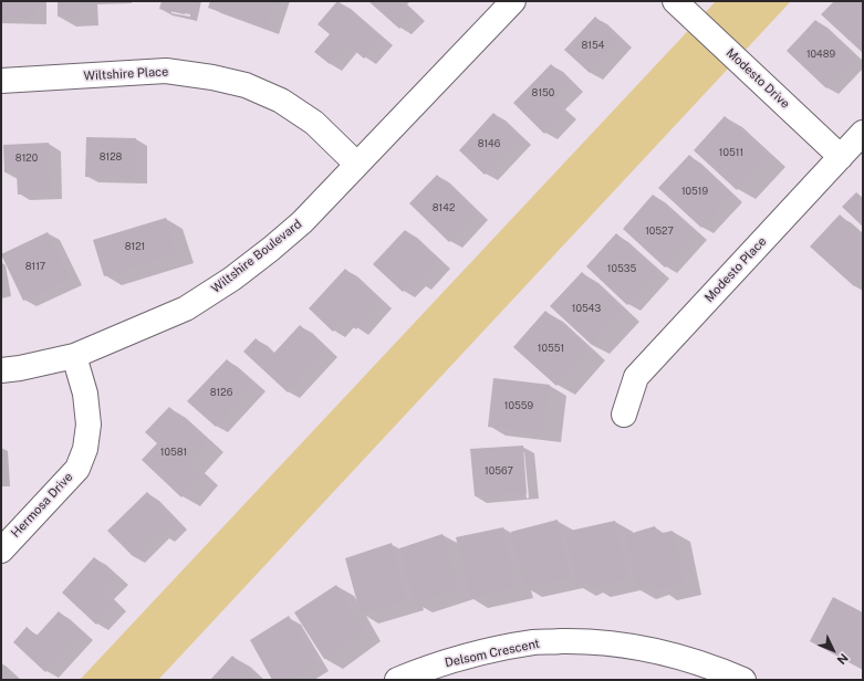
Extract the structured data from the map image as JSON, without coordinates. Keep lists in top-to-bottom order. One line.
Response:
{"streets":{"street":["Wiltshire Place","Modesto Drive","Wiltshire Boulevard","Modesto Place","Hermosa Drive","Delsom Crescent"]},"crossings":[["Wiltshire Place","Wiltshire Boulevard"],["Modesto Drive","Modesto Place"],["Wiltshire Boulevard","Hermosa Drive"]],"house_numbers":["8154","10489","8150","8146","10511","8128","8120","10519","8142","10527","8121","8117","10535","10543","10551","8126","10559","10581","10567"],"north":"bottom right"}
